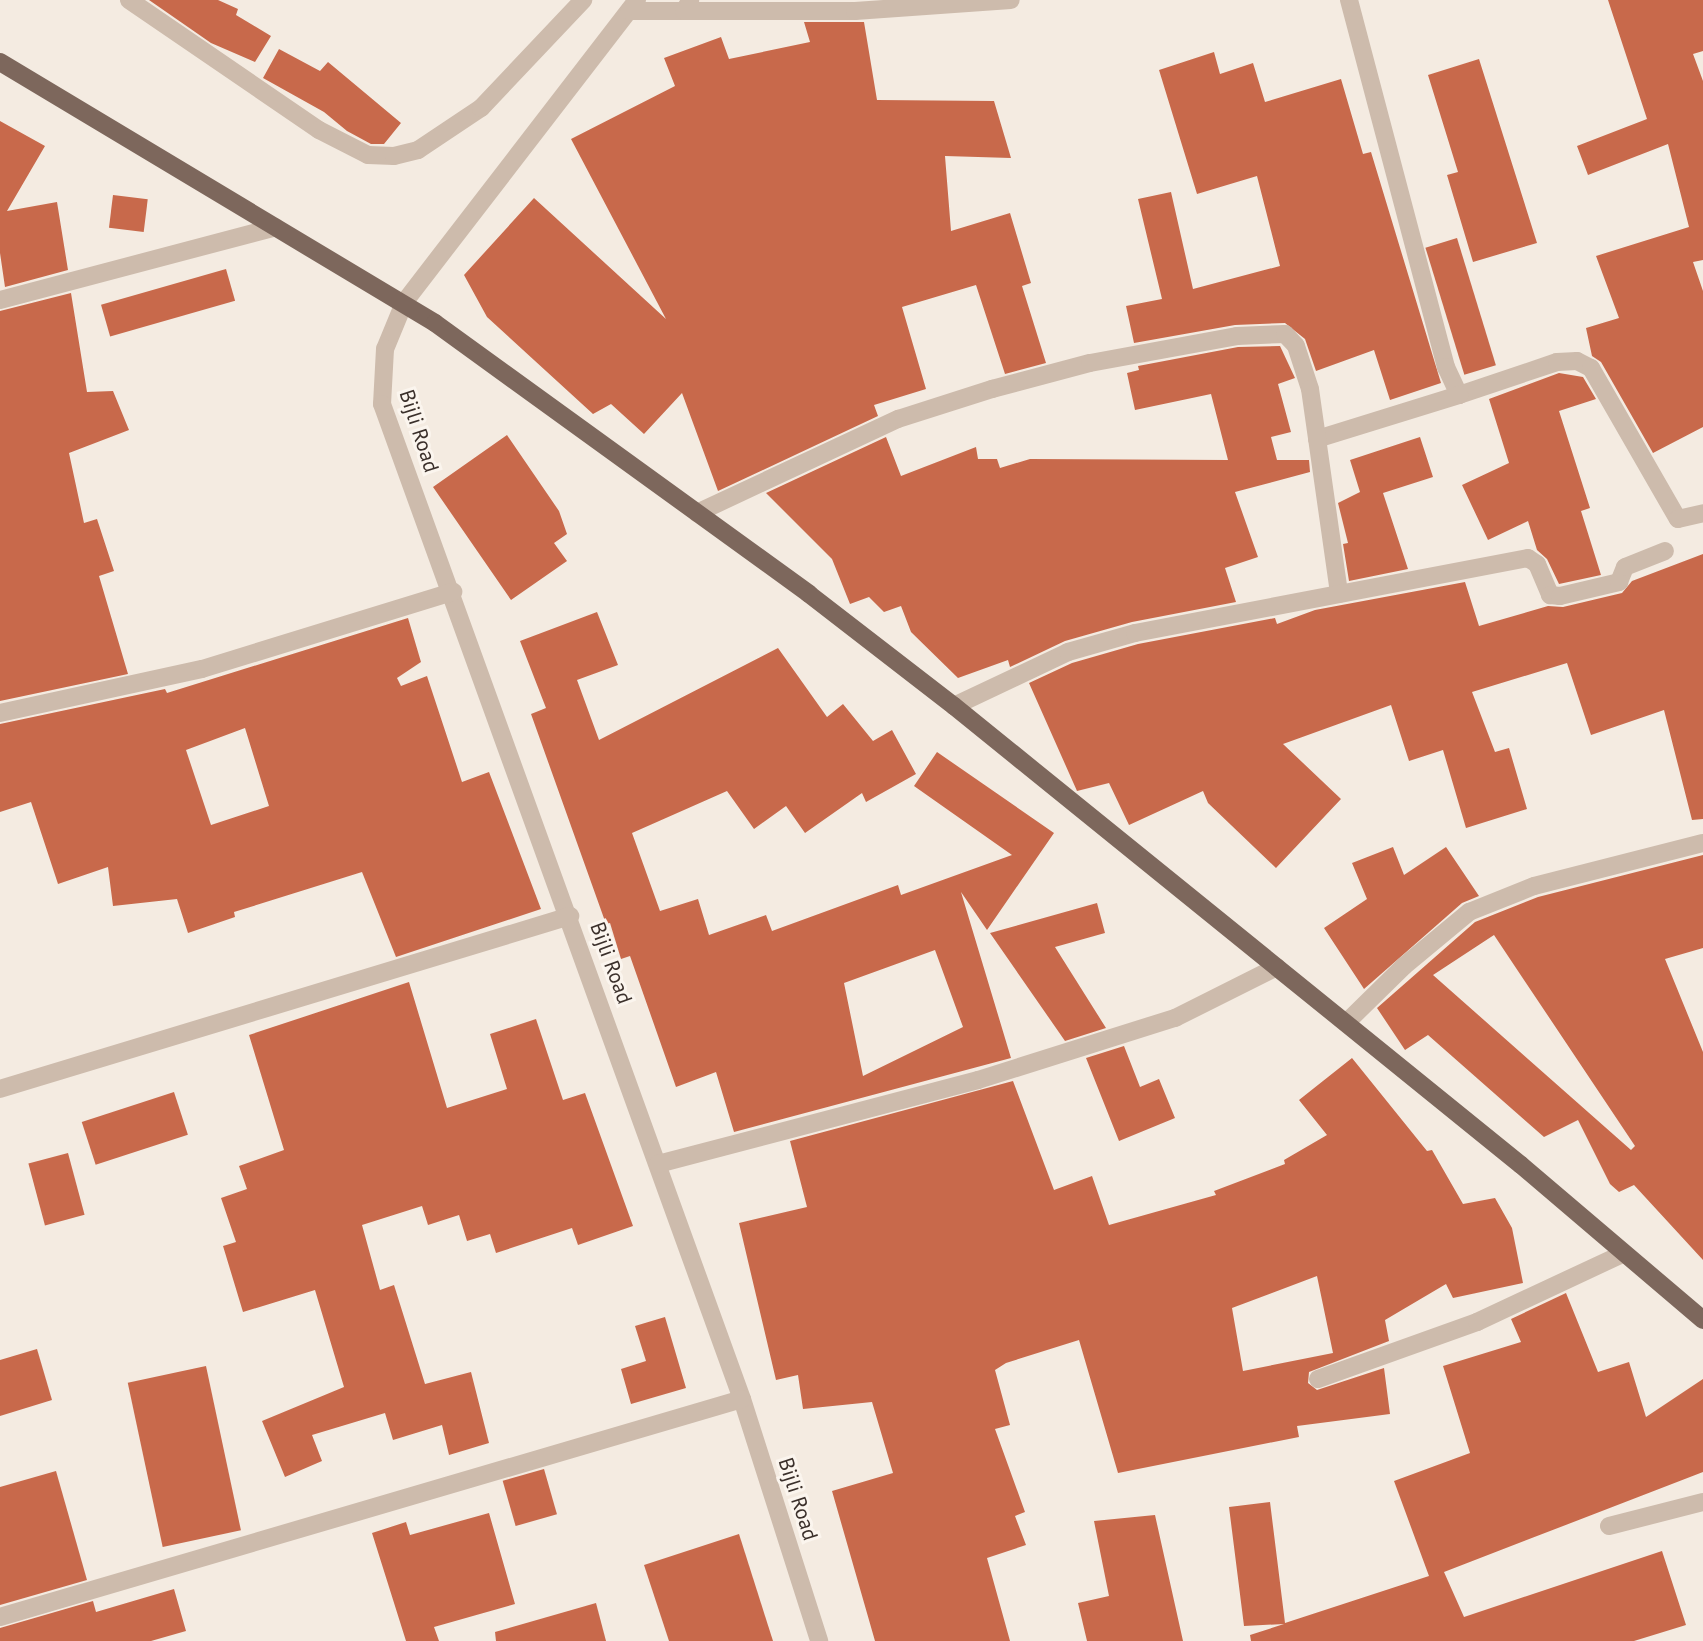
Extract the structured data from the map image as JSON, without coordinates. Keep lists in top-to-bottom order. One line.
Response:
{"streets":{"street":["Bijli Road"]}}
